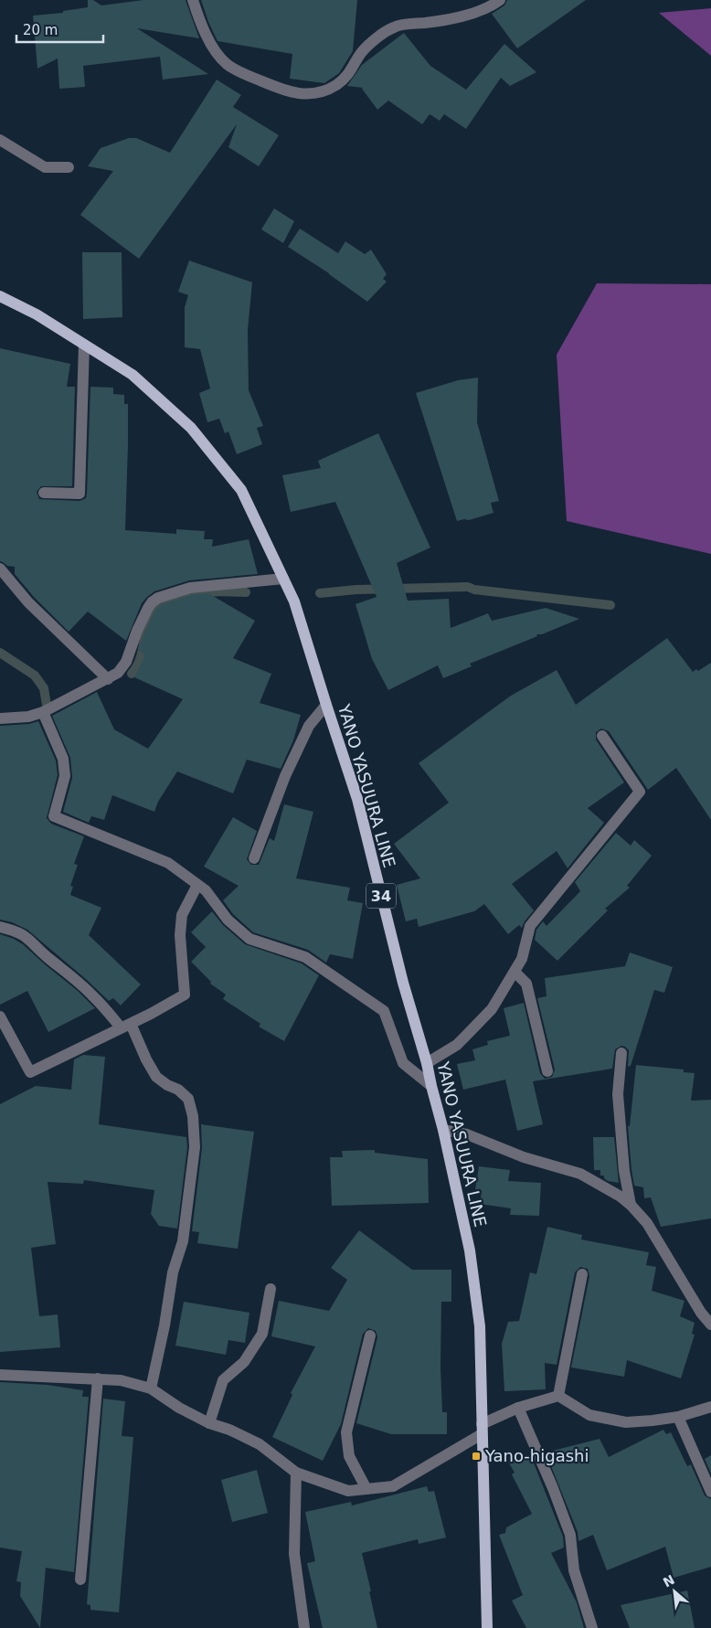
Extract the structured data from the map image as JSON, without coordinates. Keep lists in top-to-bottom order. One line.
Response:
{"streets":{"main road":["YANO YASUURA LINE","34"]},"places":{"transit":["Yano-higashi"]},"scale_bar":"20 m","north":"top left"}
